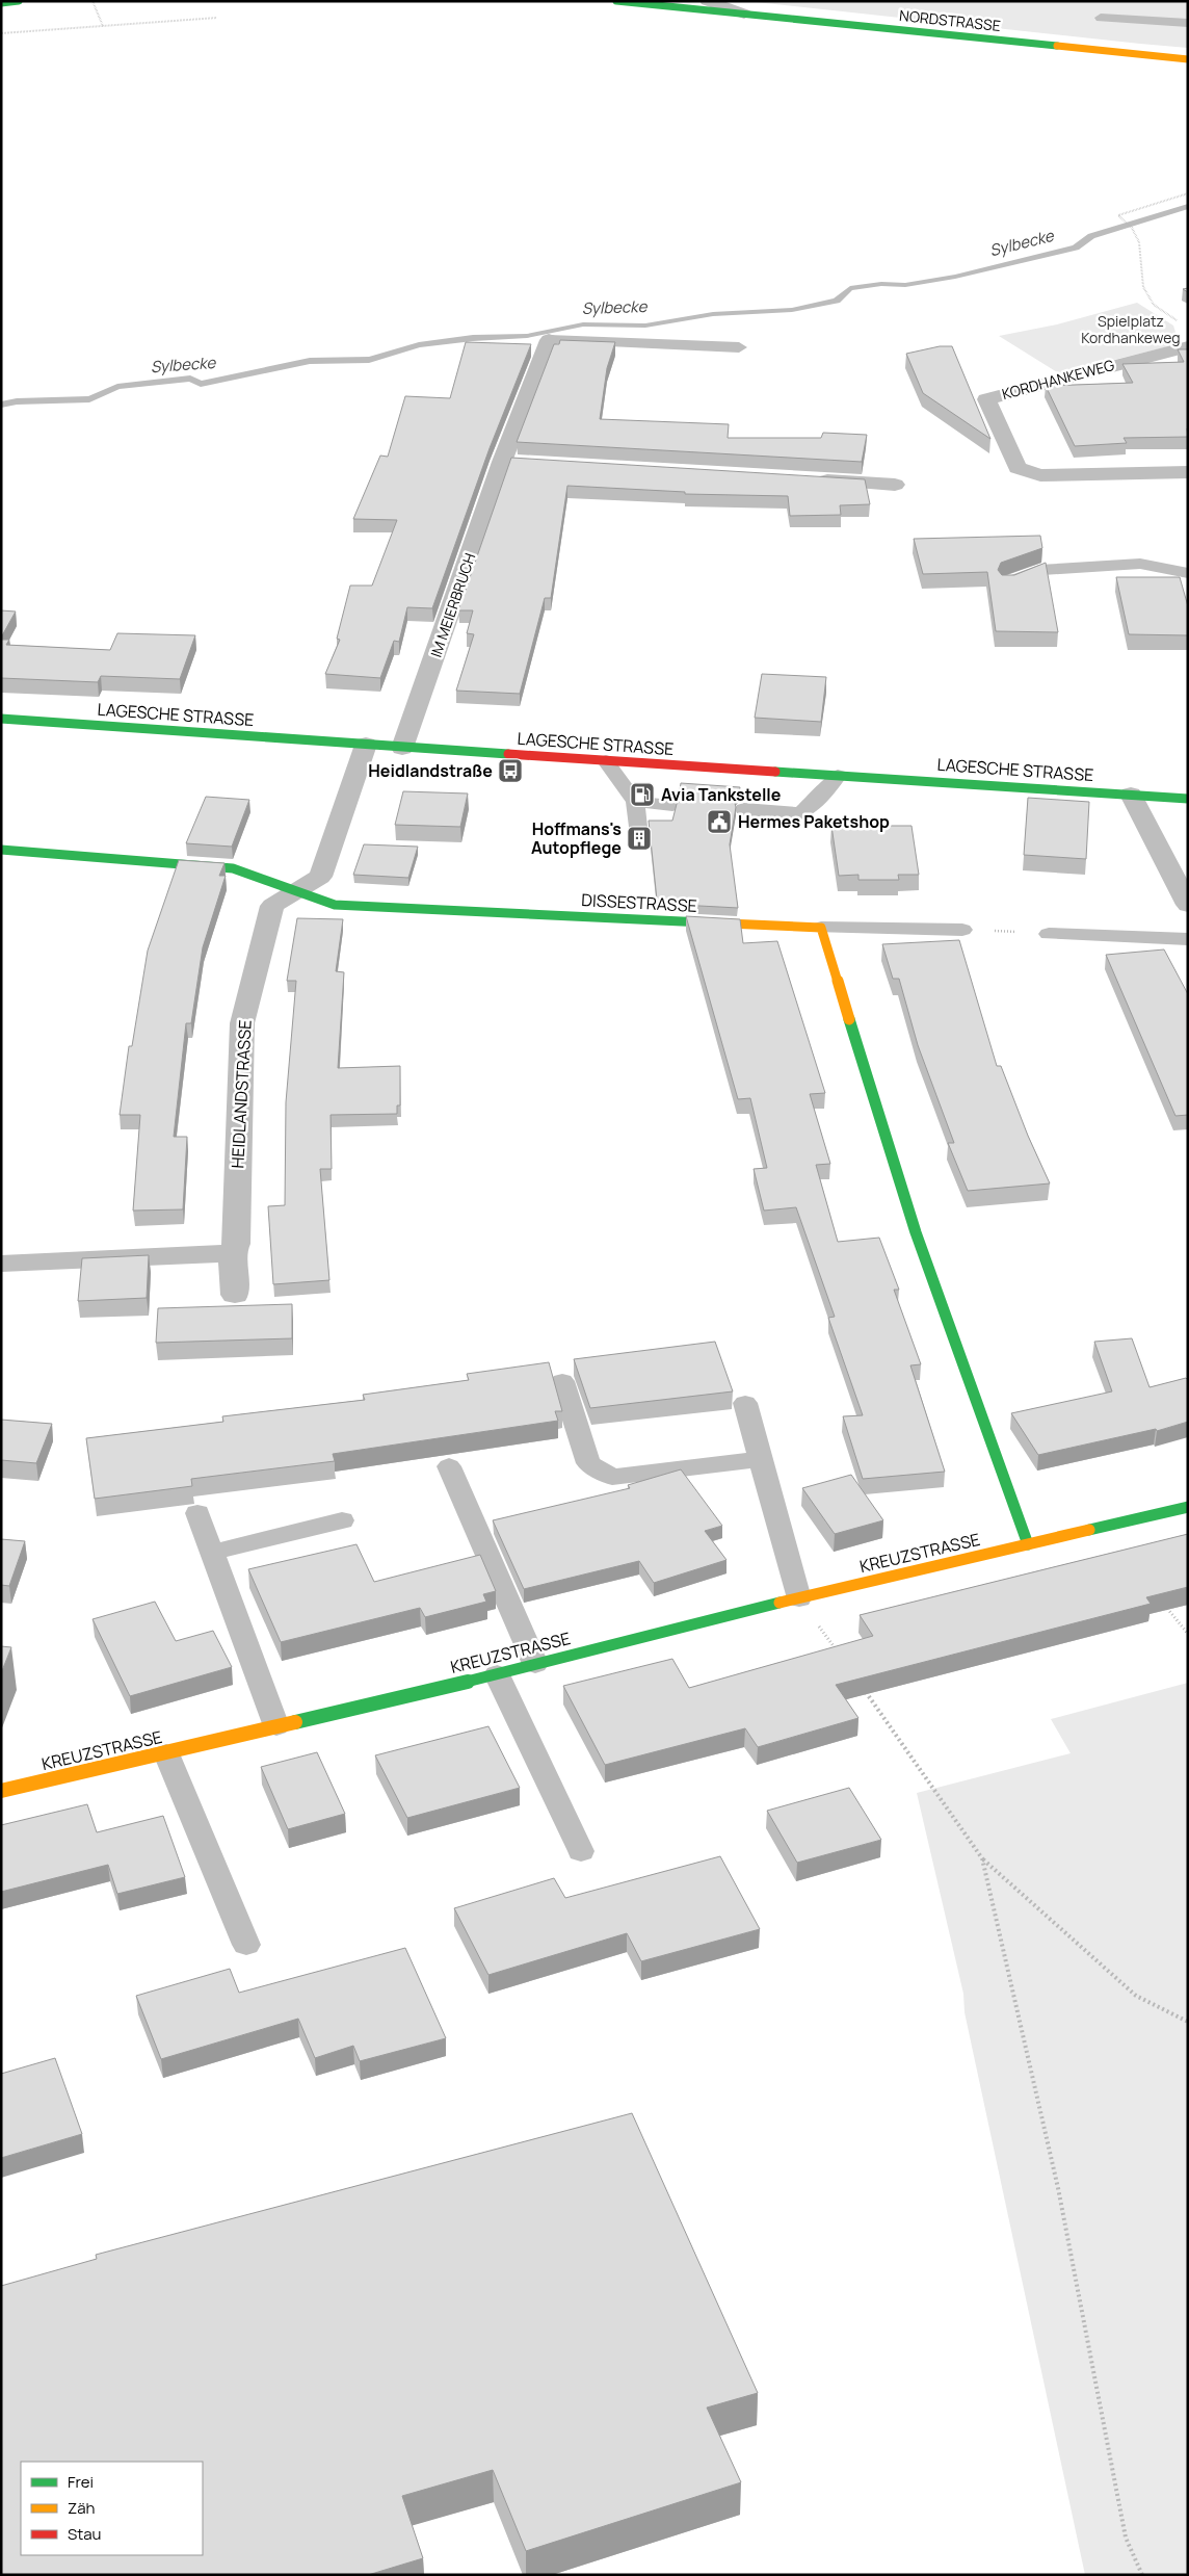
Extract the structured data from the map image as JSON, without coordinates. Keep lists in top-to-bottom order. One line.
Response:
{"streets":{"street":["NORDSTRASSE","KORDHANKEWEG","IM MEIERBRUCH","LAGESCHE STRASSE","DISSESTRASSE","HEIDLANDSTRASSE","KREUZSTRASSE"]},"crossings":[["IM MEIERBRUCH","LAGESCHE STRASSE"],["LAGESCHE STRASSE","HEIDLANDSTRASSE"],["DISSESTRASSE","HEIDLANDSTRASSE"]],"water":["Sylbecke"],"parks":["Spielplatz Kordhankeweg"],"places":{"bus stop":["Heidlandstraße"],"fuel station":["Avia Tankstelle"],"public building":["Hermes Paketshop"],"building":["Hoffmans's Autopflege"]},"legend":["Frei","Zäh","Stau"]}
